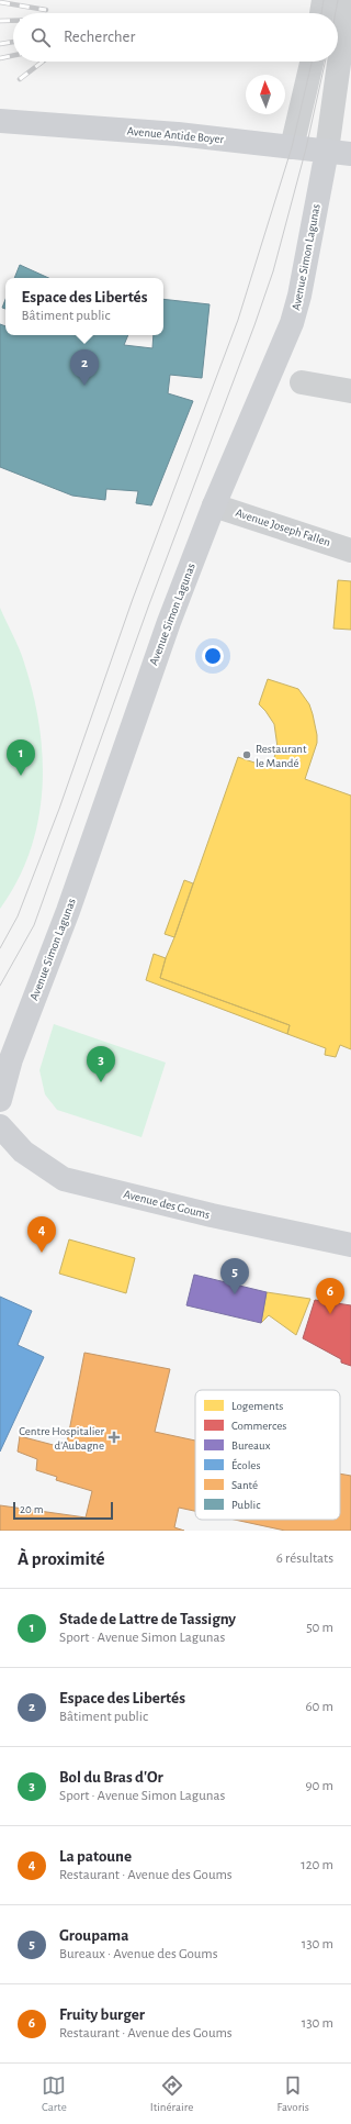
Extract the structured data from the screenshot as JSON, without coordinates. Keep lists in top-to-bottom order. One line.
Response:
{"streets":{"main road":["Avenue Antide Boyer","Avenue Simon Lagunas","Avenue des Goums"],"street":["Avenue Joseph Fallen"]},"crossings":[["Avenue Antide Boyer","Avenue Simon Lagunas"],["Avenue Simon Lagunas","Avenue Joseph Fallen"]],"places":{"other":["Restaurant le Mandé"],"health":["Centre Hospitalier d'Aubagne"]},"legend":["Logements","Commerces","Bureaux","Écoles","Santé","Public"],"scale_bar":"20 m","north":"top","page":{"search":"Rechercher","popup":["Espace des Libertés","Bâtiment public"],"pins":["2","1","3","4","5","6"],"scale":"20 m","heading":["À proximité","6 résultats"],"list":[{"mark":"1","name":"Stade de Lattre de Tassigny","note":"Sport · Avenue Simon Lagunas","value":"50 m"},{"mark":"2","name":"Espace des Libertés","note":"Bâtiment public","value":"60 m"},{"mark":"3","name":"Bol du Bras d'Or","note":"Sport · Avenue Simon Lagunas","value":"90 m"},{"mark":"4","name":"La patoune","note":"Restaurant · Avenue des Goums","value":"120 m"},{"mark":"5","name":"Groupama","note":"Bureaux · Avenue des Goums","value":"130 m"},{"mark":"6","name":"Fruity burger","note":"Restaurant · Avenue des Goums","value":"130 m"}],"nav":["Carte","Itinéraire","Favoris"]}}
